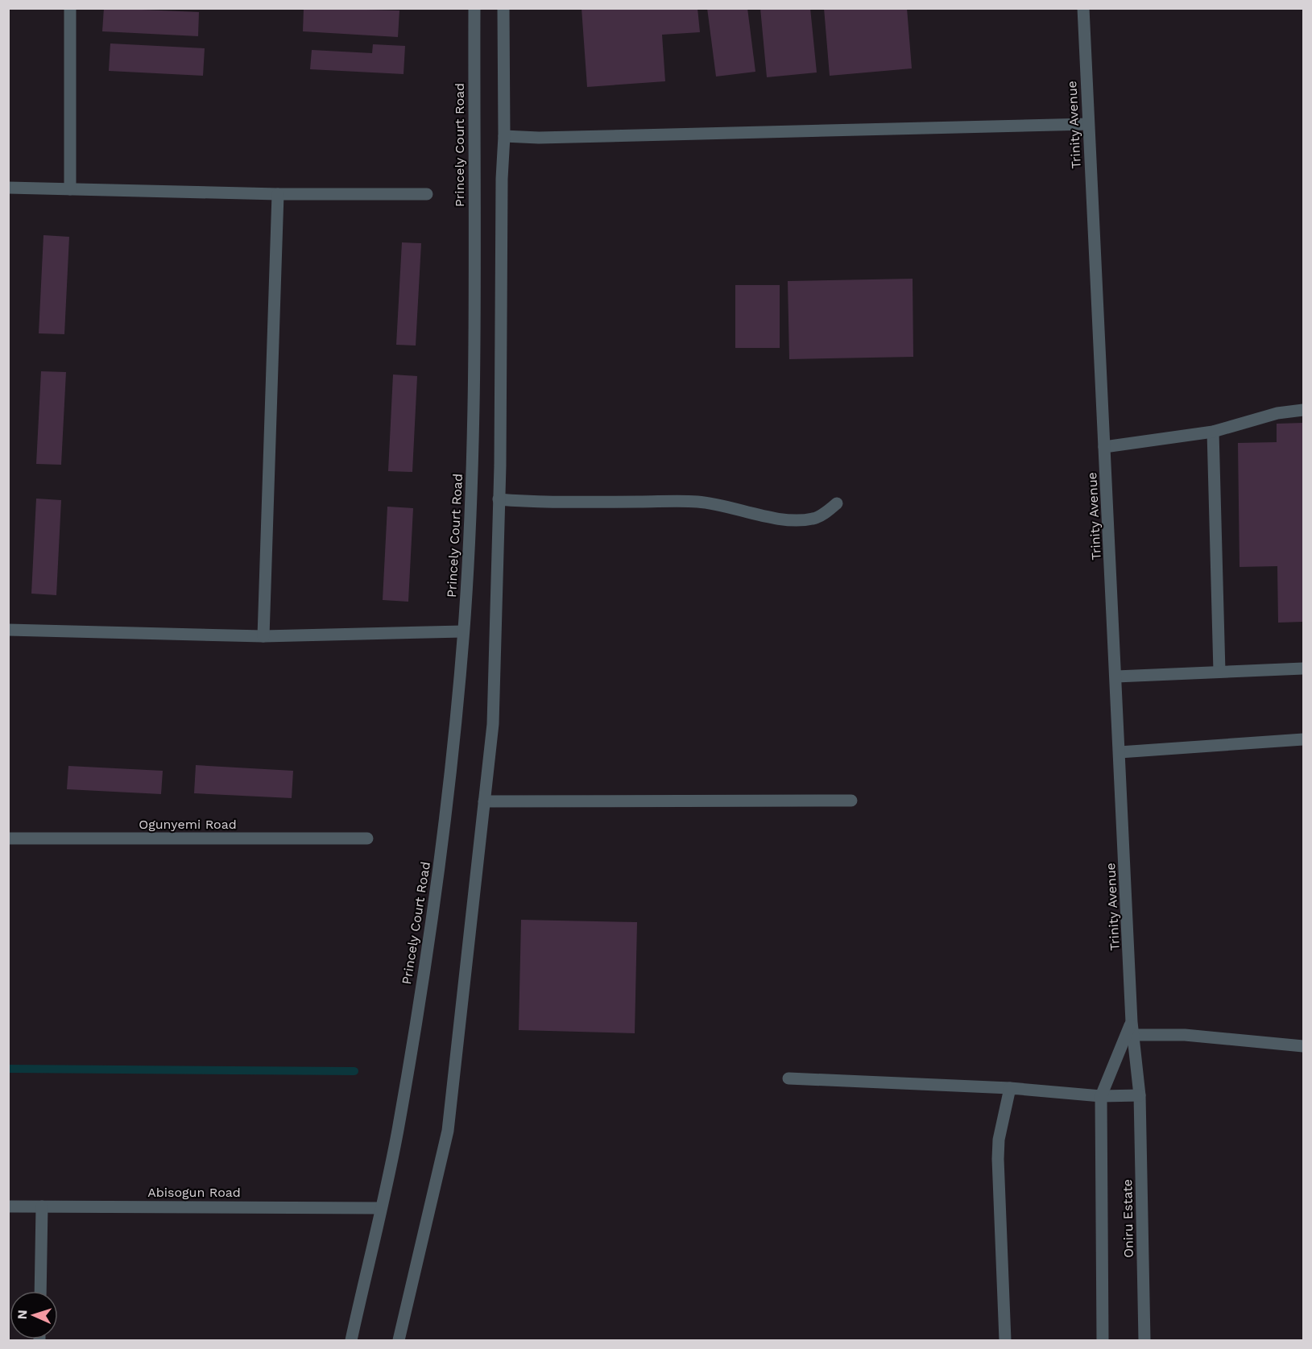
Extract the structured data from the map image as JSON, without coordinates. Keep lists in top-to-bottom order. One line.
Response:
{"streets":{"street":["Trinity Avenue","Princely Court Road","Ogunyemi Road","Abisogun Road","Oniru Estate"]},"crossings":[["Trinity Avenue","Oniru Estate"],["Princely Court Road","Abisogun Road"]],"north":"left"}
